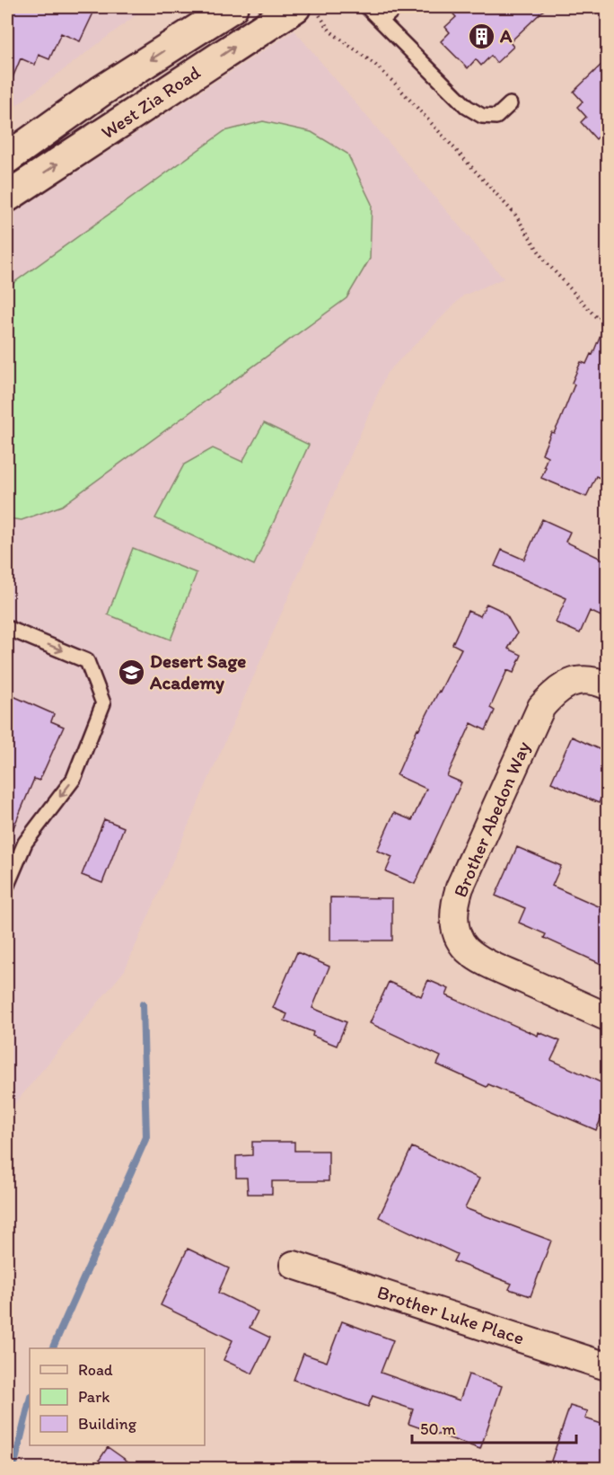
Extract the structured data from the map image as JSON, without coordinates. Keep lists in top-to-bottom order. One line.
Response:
{"streets":{"street":["West Zia Road","Brother Abedon Way","Brother Luke Place"]},"places":{"building":["A"],"school or university":["Desert Sage Academy"]},"legend":["Road","Park","Building"],"scale_bar":"50 m"}
